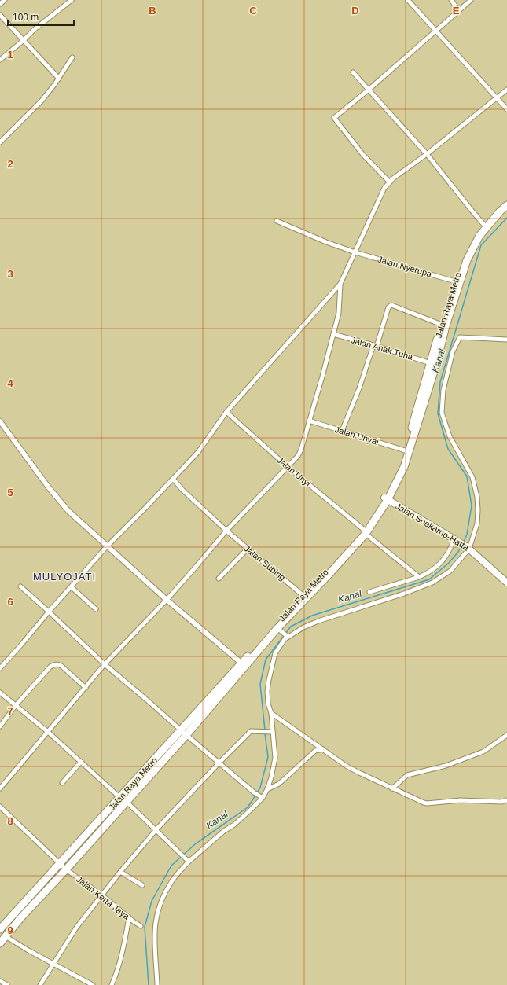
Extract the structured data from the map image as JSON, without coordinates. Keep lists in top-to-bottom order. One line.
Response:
{"streets":{"highway":["Jalan Raya Metro"],"main road":["Jalan Soekarno-Hatta"],"street":["Jalan Nyerupa","Jalan Anak Tuha","Jalan Unyai","Jalan Unyi","Jalan Subing","Jalan Kerta Jaya"]},"crossings":[["Jalan Nyerupa","Jalan Raya Metro"],["Jalan Raya Metro","Jalan Anak Tuha"],["Jalan Raya Metro","Jalan Unyai"],["Jalan Raya Metro","Jalan Unyi"],["Jalan Raya Metro","Jalan Soekarno-Hatta"],["Jalan Raya Metro","Jalan Subing"],["Jalan Raya Metro","Jalan Kerta Jaya"]],"districts":["MULYOJATI"],"water":["Kanal"],"scale_bar":"100 m","grid":{"columns":["B","C","D","E"],"rows":["1","2","3","4","5","6","7","8","9"]}}
